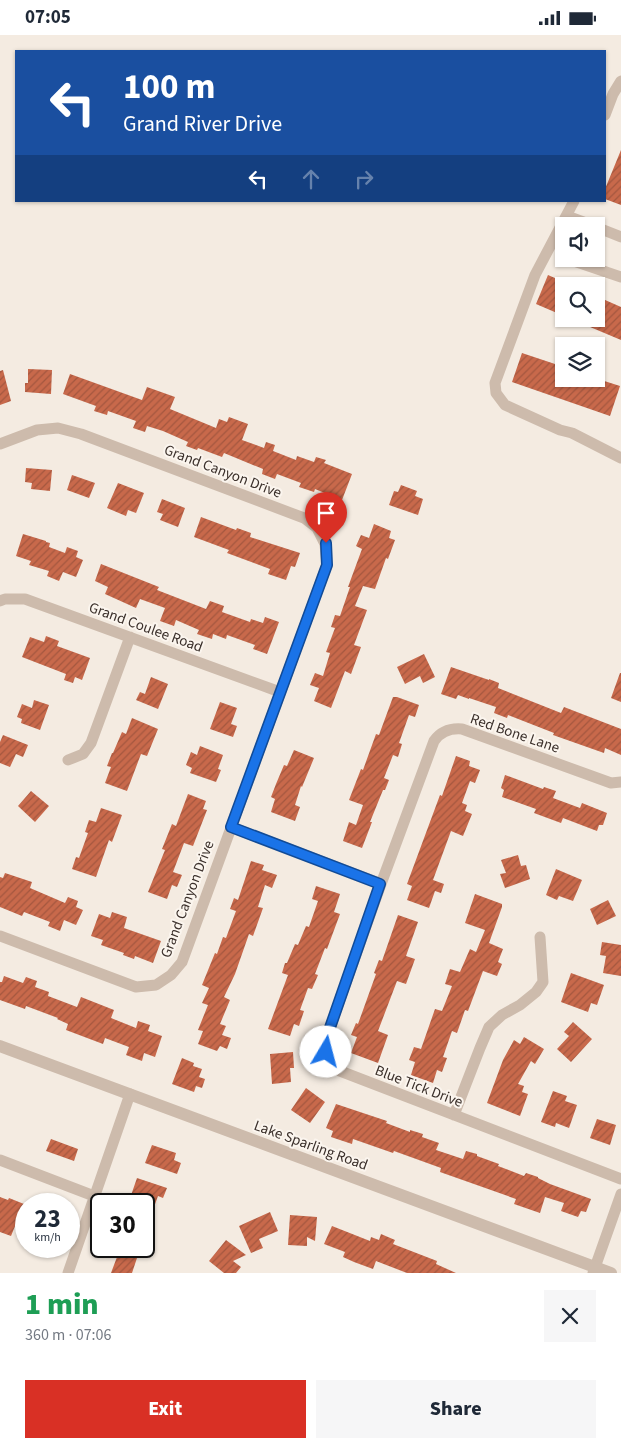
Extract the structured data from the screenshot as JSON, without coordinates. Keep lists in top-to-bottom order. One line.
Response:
{"streets":{"street":["Grand Canyon Drive","Grand Coulee Road","Red Bone Lane","Blue Tick Drive","Lake Sparling Road"]},"crossings":[["Grand Canyon Drive","Grand Coulee Road"],["Red Bone Lane","Blue Tick Drive"]],"page":{"status":"07:05","turn":["100 m","Grand River Drive"],"speed":"23 km/h","limit":"30","heading":["1 min","360 m · 07:06"],"buttons":["Exit","Share"]}}
